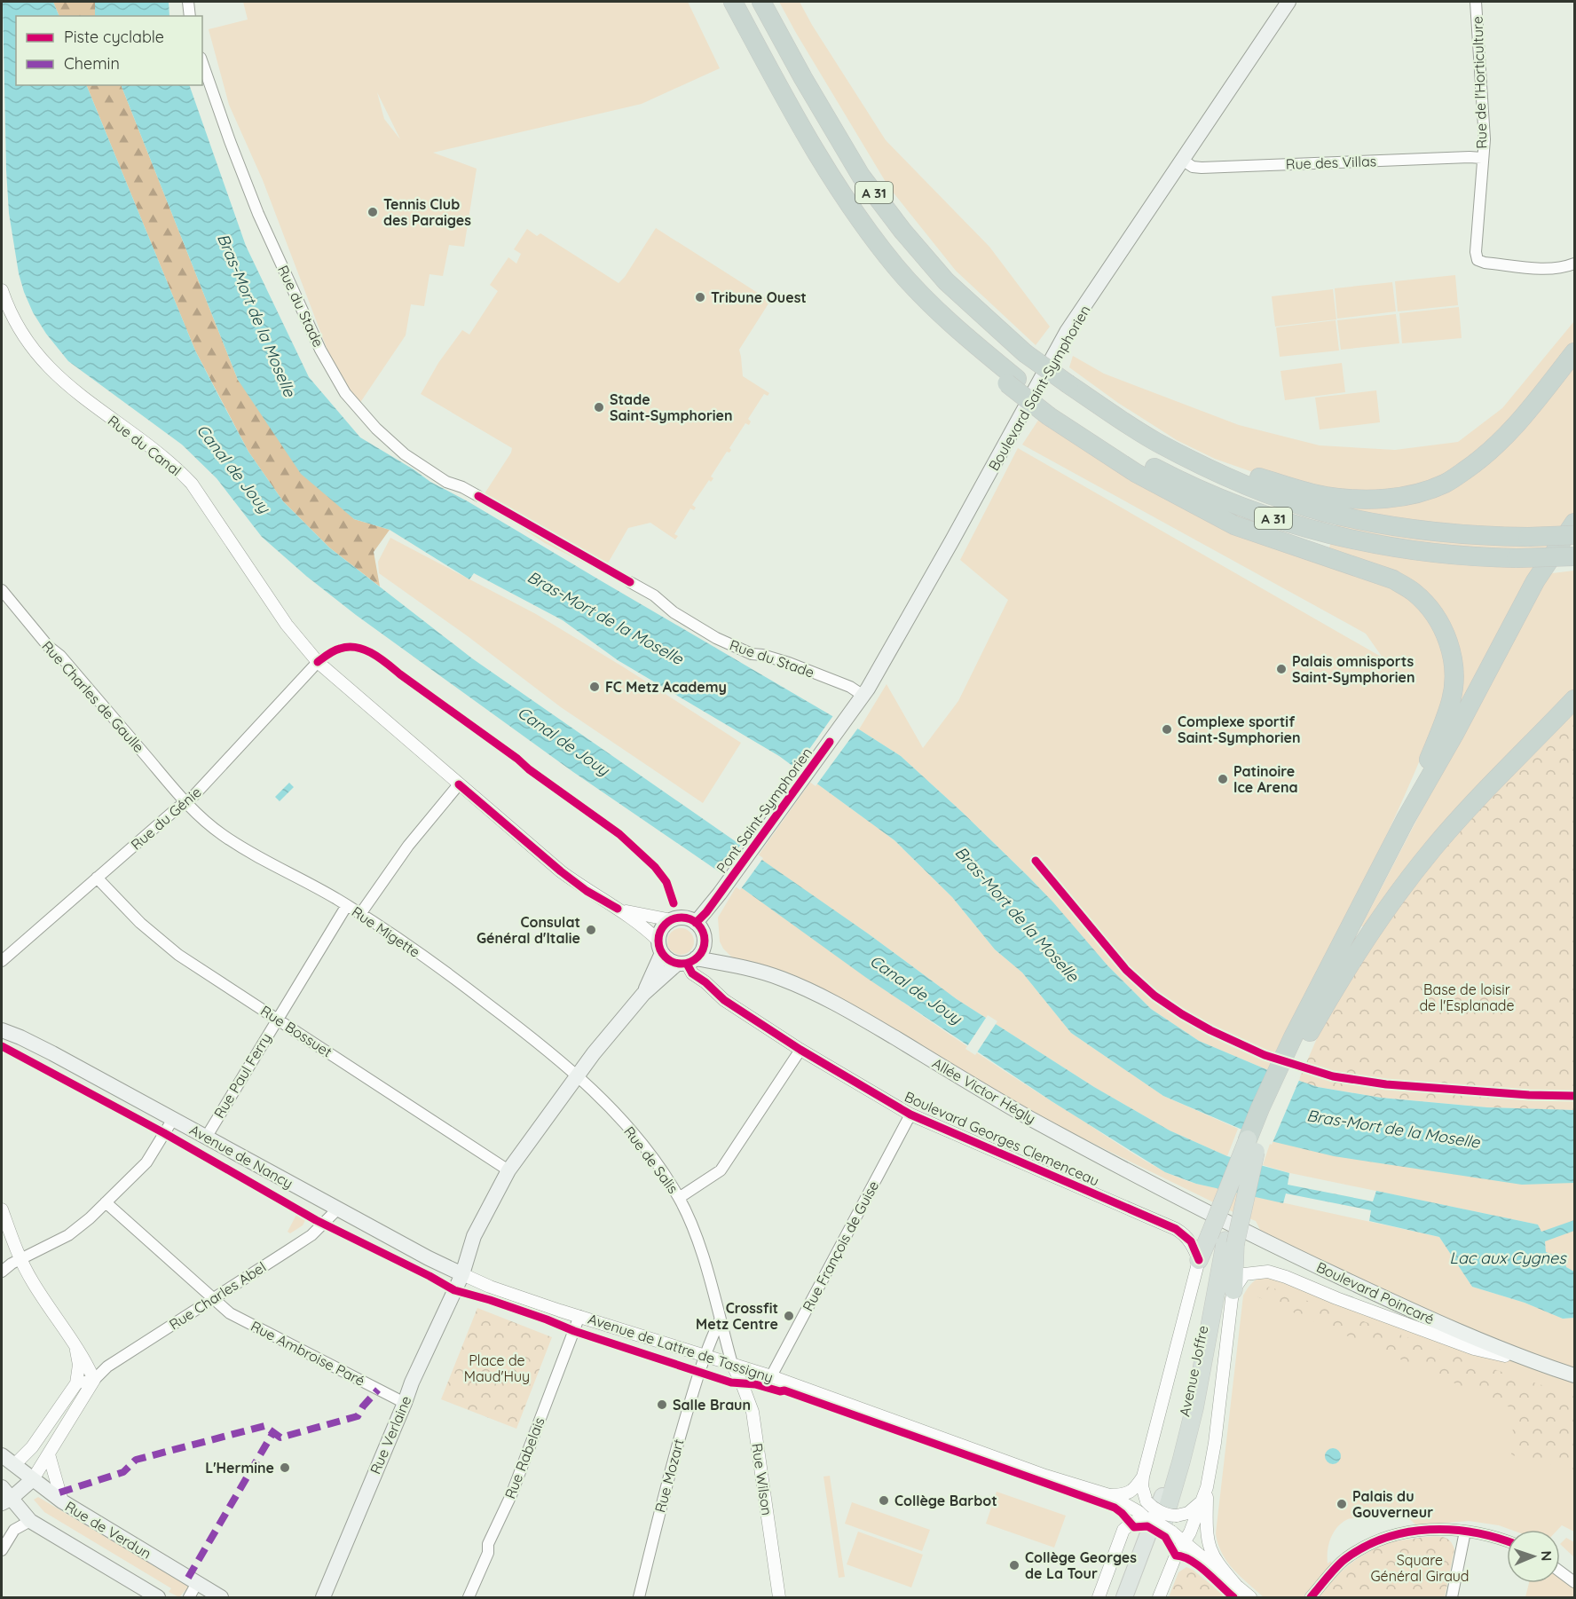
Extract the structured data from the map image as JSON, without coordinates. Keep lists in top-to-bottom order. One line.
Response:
{"streets":{"highway":["A 31","Avenue Joffre"],"main road":["Boulevard Saint-Symphorien","Pont Saint-Symphorien","Allée Victor Hégly","Avenue de Nancy","Boulevard Poincaré","Rue Verlaine","Rue de Verdun"],"street":["Rue de l'Horticulture","Rue des Villas","Rue du Stade","Rue du Canal","Rue Charles de Gaulle","Rue du Génie","Rue Migette","Rue Bossuet","Rue Paul Ferry","Boulevard Georges Clemenceau","Rue de Salis","Rue François de Guise","Rue Charles Abel","Avenue de Lattre de Tassigny","Rue Ambroise Paré","Rue Rabelais","Rue Mozart","Rue Wilson"]},"crossings":[["Rue de l'Horticulture","Rue des Villas"],["Rue des Villas","Boulevard Saint-Symphorien"],["Rue du Stade","Boulevard Saint-Symphorien"],["Rue du Stade","Pont Saint-Symphorien"],["Boulevard Saint-Symphorien","Pont Saint-Symphorien"],["Rue du Canal","Rue du Génie"],["Rue Charles de Gaulle","Rue du Génie"],["Rue Charles de Gaulle","Rue Migette"],["Pont Saint-Symphorien","Allée Victor Hégly"],["Pont Saint-Symphorien","Boulevard Georges Clemenceau"],["Rue du Génie","Rue Migette"],["Rue du Génie","Rue Bossuet"],["Rue Migette","Rue Paul Ferry"],["Rue Migette","Rue de Salis"],["Rue Migette","Rue Verlaine"],["Rue Bossuet","Rue Paul Ferry"],["Rue Bossuet","Rue Verlaine"],["Rue Paul Ferry","Avenue de Nancy"],["Allée Victor Hégly","Boulevard Georges Clemenceau"],["Allée Victor Hégly","Boulevard Poincaré"],["Allée Victor Hégly","Avenue Joffre"],["Boulevard Georges Clemenceau","Rue François de Guise"],["Boulevard Georges Clemenceau","Avenue Joffre"],["Avenue de Nancy","Rue Charles Abel"],["Avenue de Nancy","Avenue de Lattre de Tassigny"],["Avenue de Nancy","Rue Verlaine"],["Rue de Salis","Avenue de Lattre de Tassigny"],["Rue de Salis","Rue Verlaine"],["Rue de Salis","Rue Wilson"],["Rue François de Guise","Avenue de Lattre de Tassigny"],["Boulevard Poincaré","Avenue Joffre"],["Rue Charles Abel","Rue Ambroise Paré"],["Avenue de Lattre de Tassigny","Avenue Joffre"],["Avenue de Lattre de Tassigny","Rue Verlaine"],["Avenue de Lattre de Tassigny","Rue Rabelais"],["Avenue de Lattre de Tassigny","Rue Mozart"],["Avenue de Lattre de Tassigny","Rue Wilson"],["Rue Ambroise Paré","Rue Verlaine"]],"water":["Bras-Mort de la Moselle","Canal de Jouy","Lac aux Cygnes"],"parks":["Base de loisir de l'Esplanade","Place de Maud'Huy","Square Général Giraud"],"places":["Tennis Club des Paraiges","Tribune Ouest","Stade Saint-Symphorien","Palais omnisports Saint-Symphorien","FC Metz Academy","Complexe sportif Saint-Symphorien","Patinoire Ice Arena","Consulat Général d'Italie","Crossfit Metz Centre","Salle Braun","L'Hermine","Collège Barbot","Palais du Gouverneur","Collège Georges de La Tour"],"legend":["Piste cyclable","Chemin"],"north":"right"}
